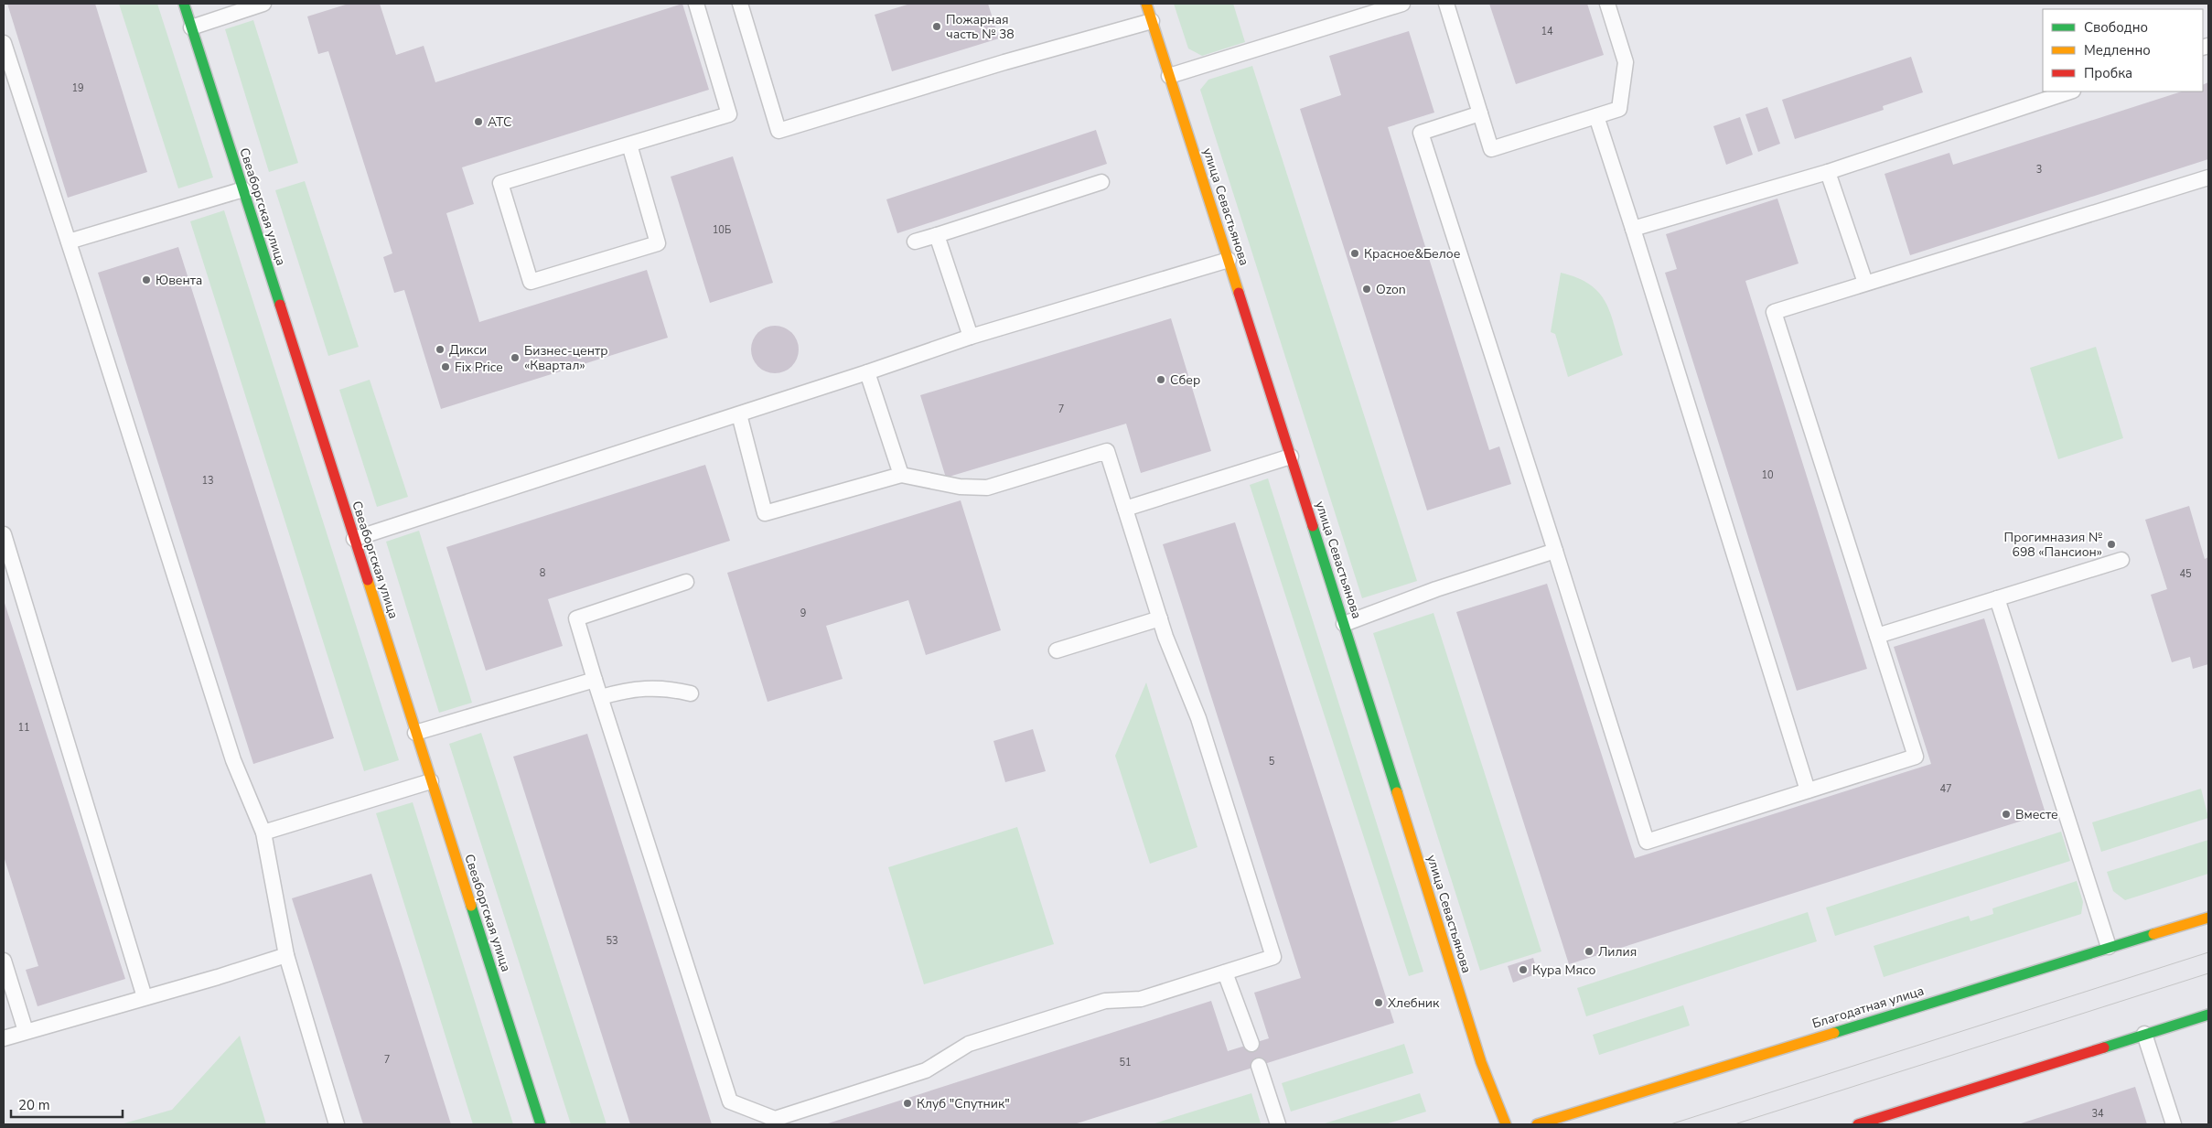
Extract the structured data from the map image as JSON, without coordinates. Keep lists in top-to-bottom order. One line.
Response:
{"streets":{"street":["Свеаборгская улица","улица Севастьянова","Благодатная улица"]},"places":["Пожарная часть № 38","АТС","Красное&Белое","Ювента","Ozon","Дикси","Бизнес-центр «Квартал»","Fix Price","Сбер","Прогимназия № 698 «Пансион»","Вместе","Лилия","Кура Мясо","Хлебник","Клуб \"Спутник\""],"house_numbers":["14","19","3","10Б","7","10","13","8","45","9","11","5","47","53","7","51","34"],"legend":["Свободно","Медленно","Пробка"],"scale_bar":"20 m"}
